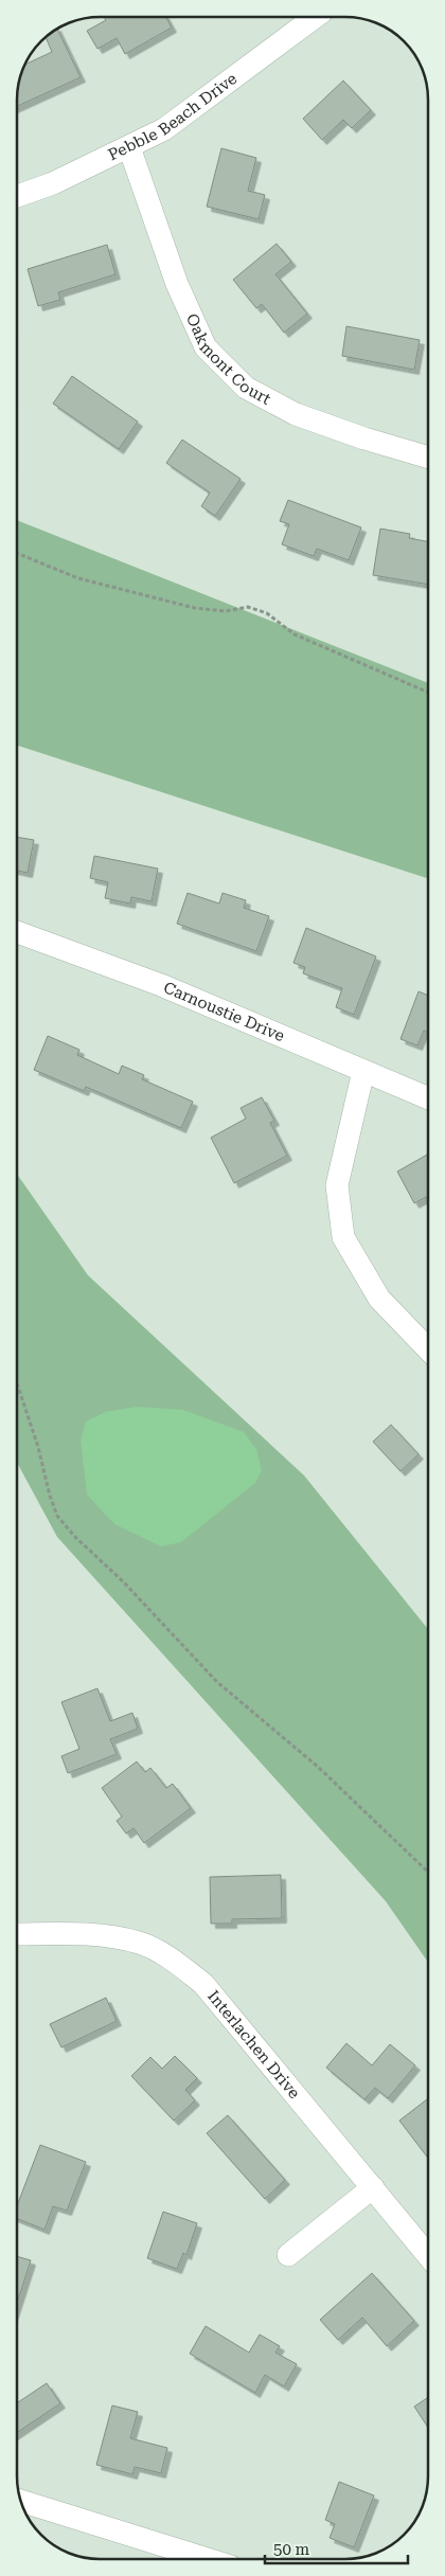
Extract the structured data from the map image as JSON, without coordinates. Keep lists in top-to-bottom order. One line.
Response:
{"streets":{"street":["Pebble Beach Drive","Oakmont Court","Carnoustie Drive","Interlachen Drive"]},"crossings":[["Pebble Beach Drive","Oakmont Court"]],"scale_bar":"50 m"}
